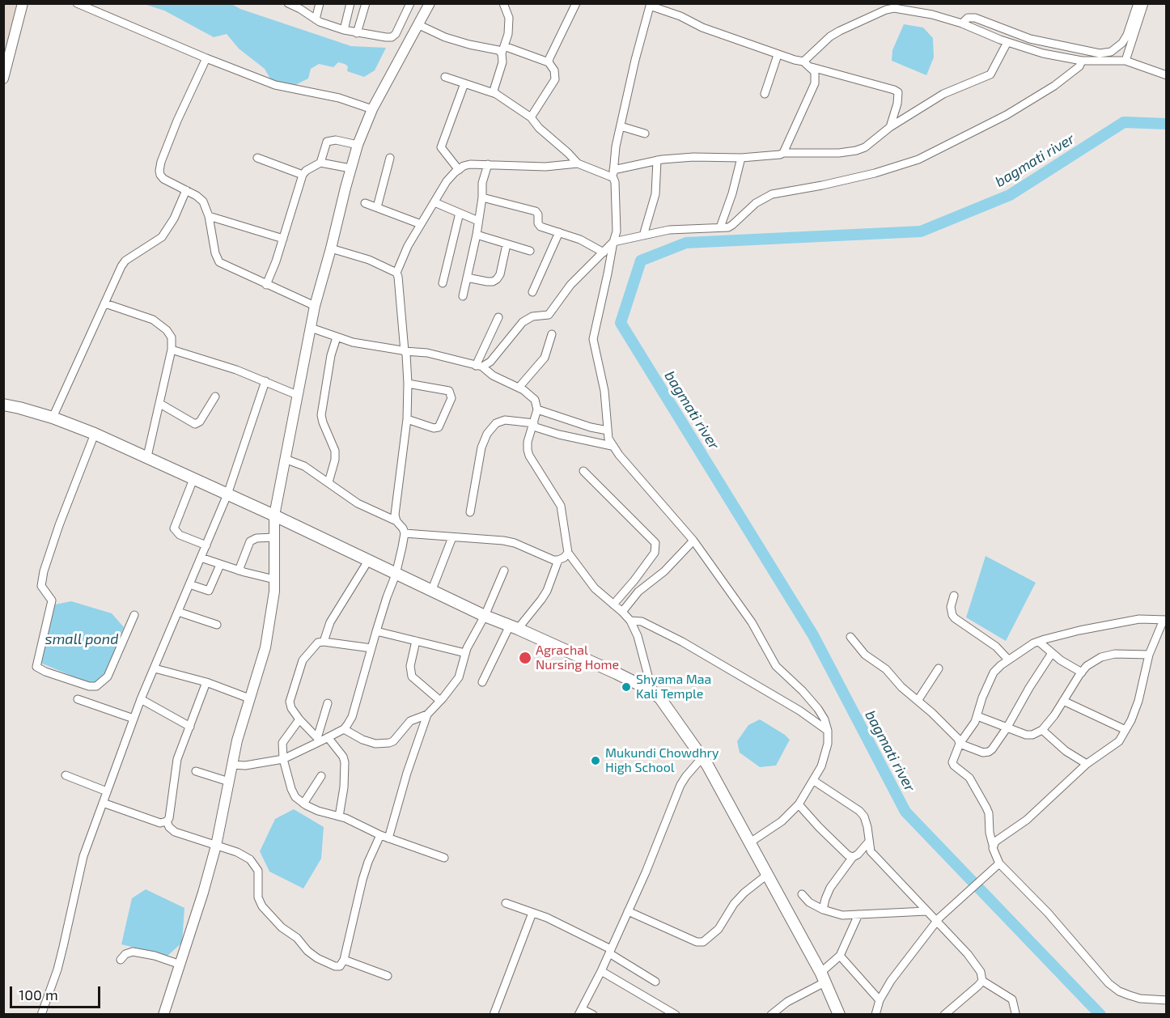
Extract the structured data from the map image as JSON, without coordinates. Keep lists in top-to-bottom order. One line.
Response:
{"water":["bagmati river","small pond"],"places":["Agrachal Nursing Home","Shyama Maa Kali Temple","Mukundi Chowdhry High School"],"scale_bar":"100 m"}
